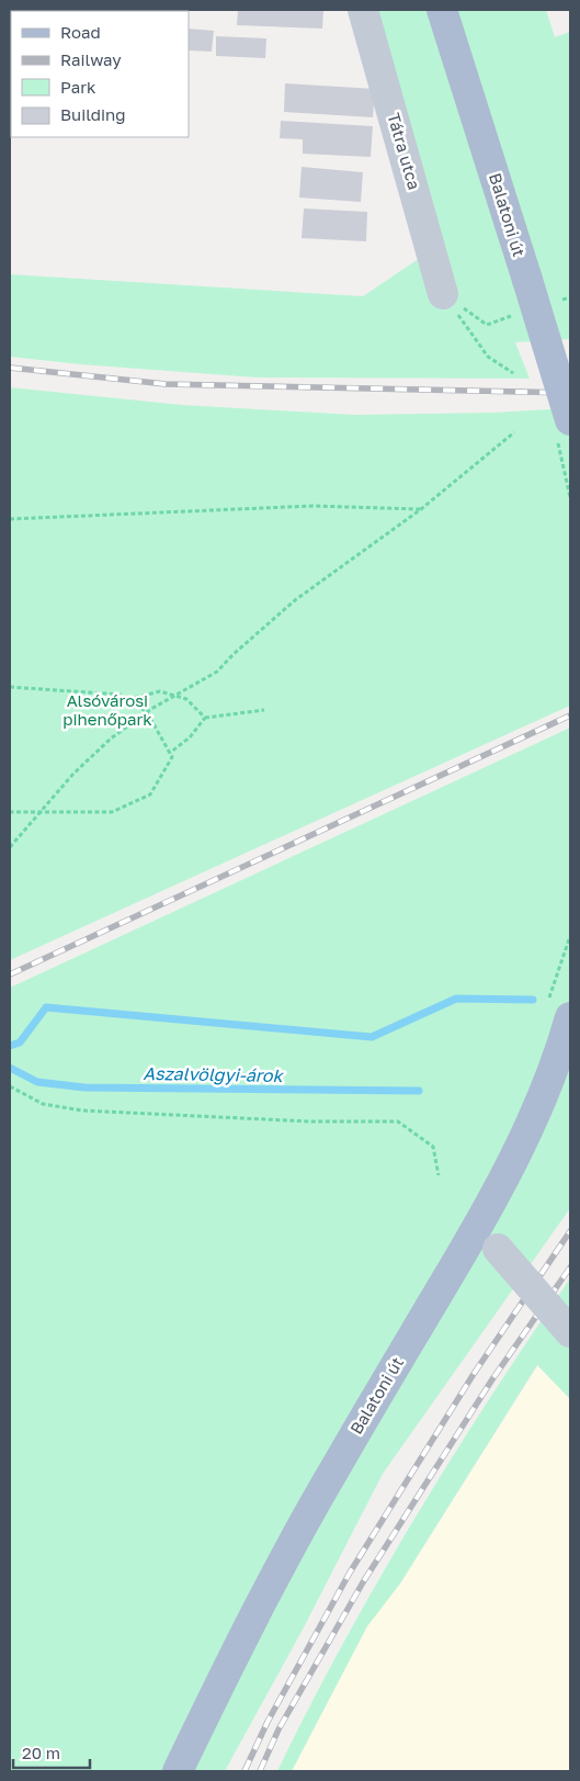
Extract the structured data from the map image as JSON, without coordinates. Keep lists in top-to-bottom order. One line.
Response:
{"streets":{"main road":["Balatoni út"],"street":["Tátra utca"]},"water":["Aszalvölgyi-árok"],"parks":["Alsóvárosi pihenőpark"],"legend":["Road","Railway","Park","Building"],"scale_bar":"20 m"}
